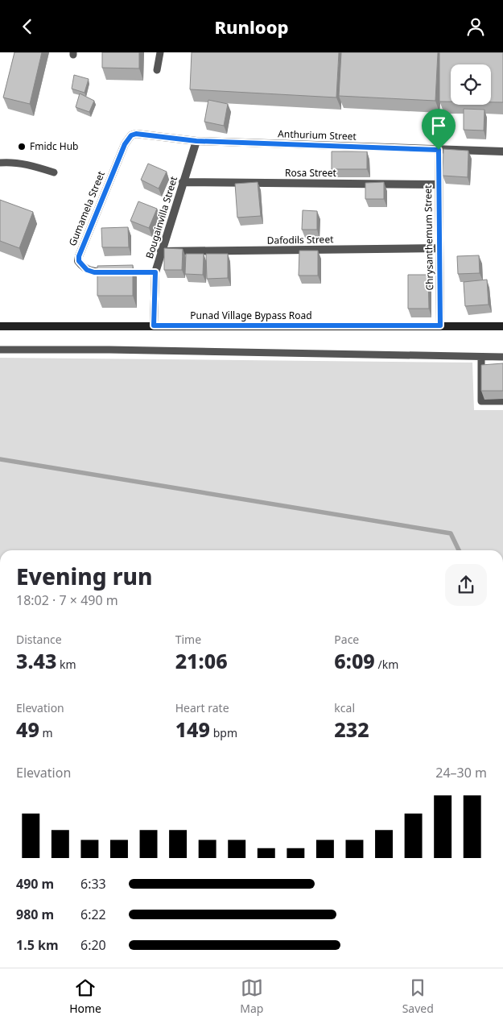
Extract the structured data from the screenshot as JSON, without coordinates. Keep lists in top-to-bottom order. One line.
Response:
{"streets":{"main road":["Punad Village Bypass Road"],"street":["Anthurium Street","Rosa Street","Gumamela Street","Bougainvilla Street","Chrysanthemum Street","Dafodils Street"]},"crossings":[["Anthurium Street","Gumamela Street"],["Anthurium Street","Bougainvilla Street"],["Anthurium Street","Chrysanthemum Street"],["Rosa Street","Bougainvilla Street"],["Rosa Street","Chrysanthemum Street"],["Gumamela Street","Bougainvilla Street"],["Bougainvilla Street","Dafodils Street"],["Bougainvilla Street","Punad Village Bypass Road"],["Chrysanthemum Street","Dafodils Street"],["Chrysanthemum Street","Punad Village Bypass Road"]],"places":["Fmidc Hub"],"page":{"header":"Runloop","heading":["Evening run","18:02 · 7 × 490 m"],"stats":[["Distance","3.43 km"],["Time","21:06"],["Pace","6:09 /km"],["Elevation","49 m"],["Heart rate","149 bpm"],["kcal","232"]],"chart":["Elevation","24–30 m"],"list":[{"name":"490 m","note":"6:33"},{"name":"980 m","note":"6:22"},{"name":"1.5 km","note":"6:20"}],"tabs":["Home","Map","Saved"]}}
